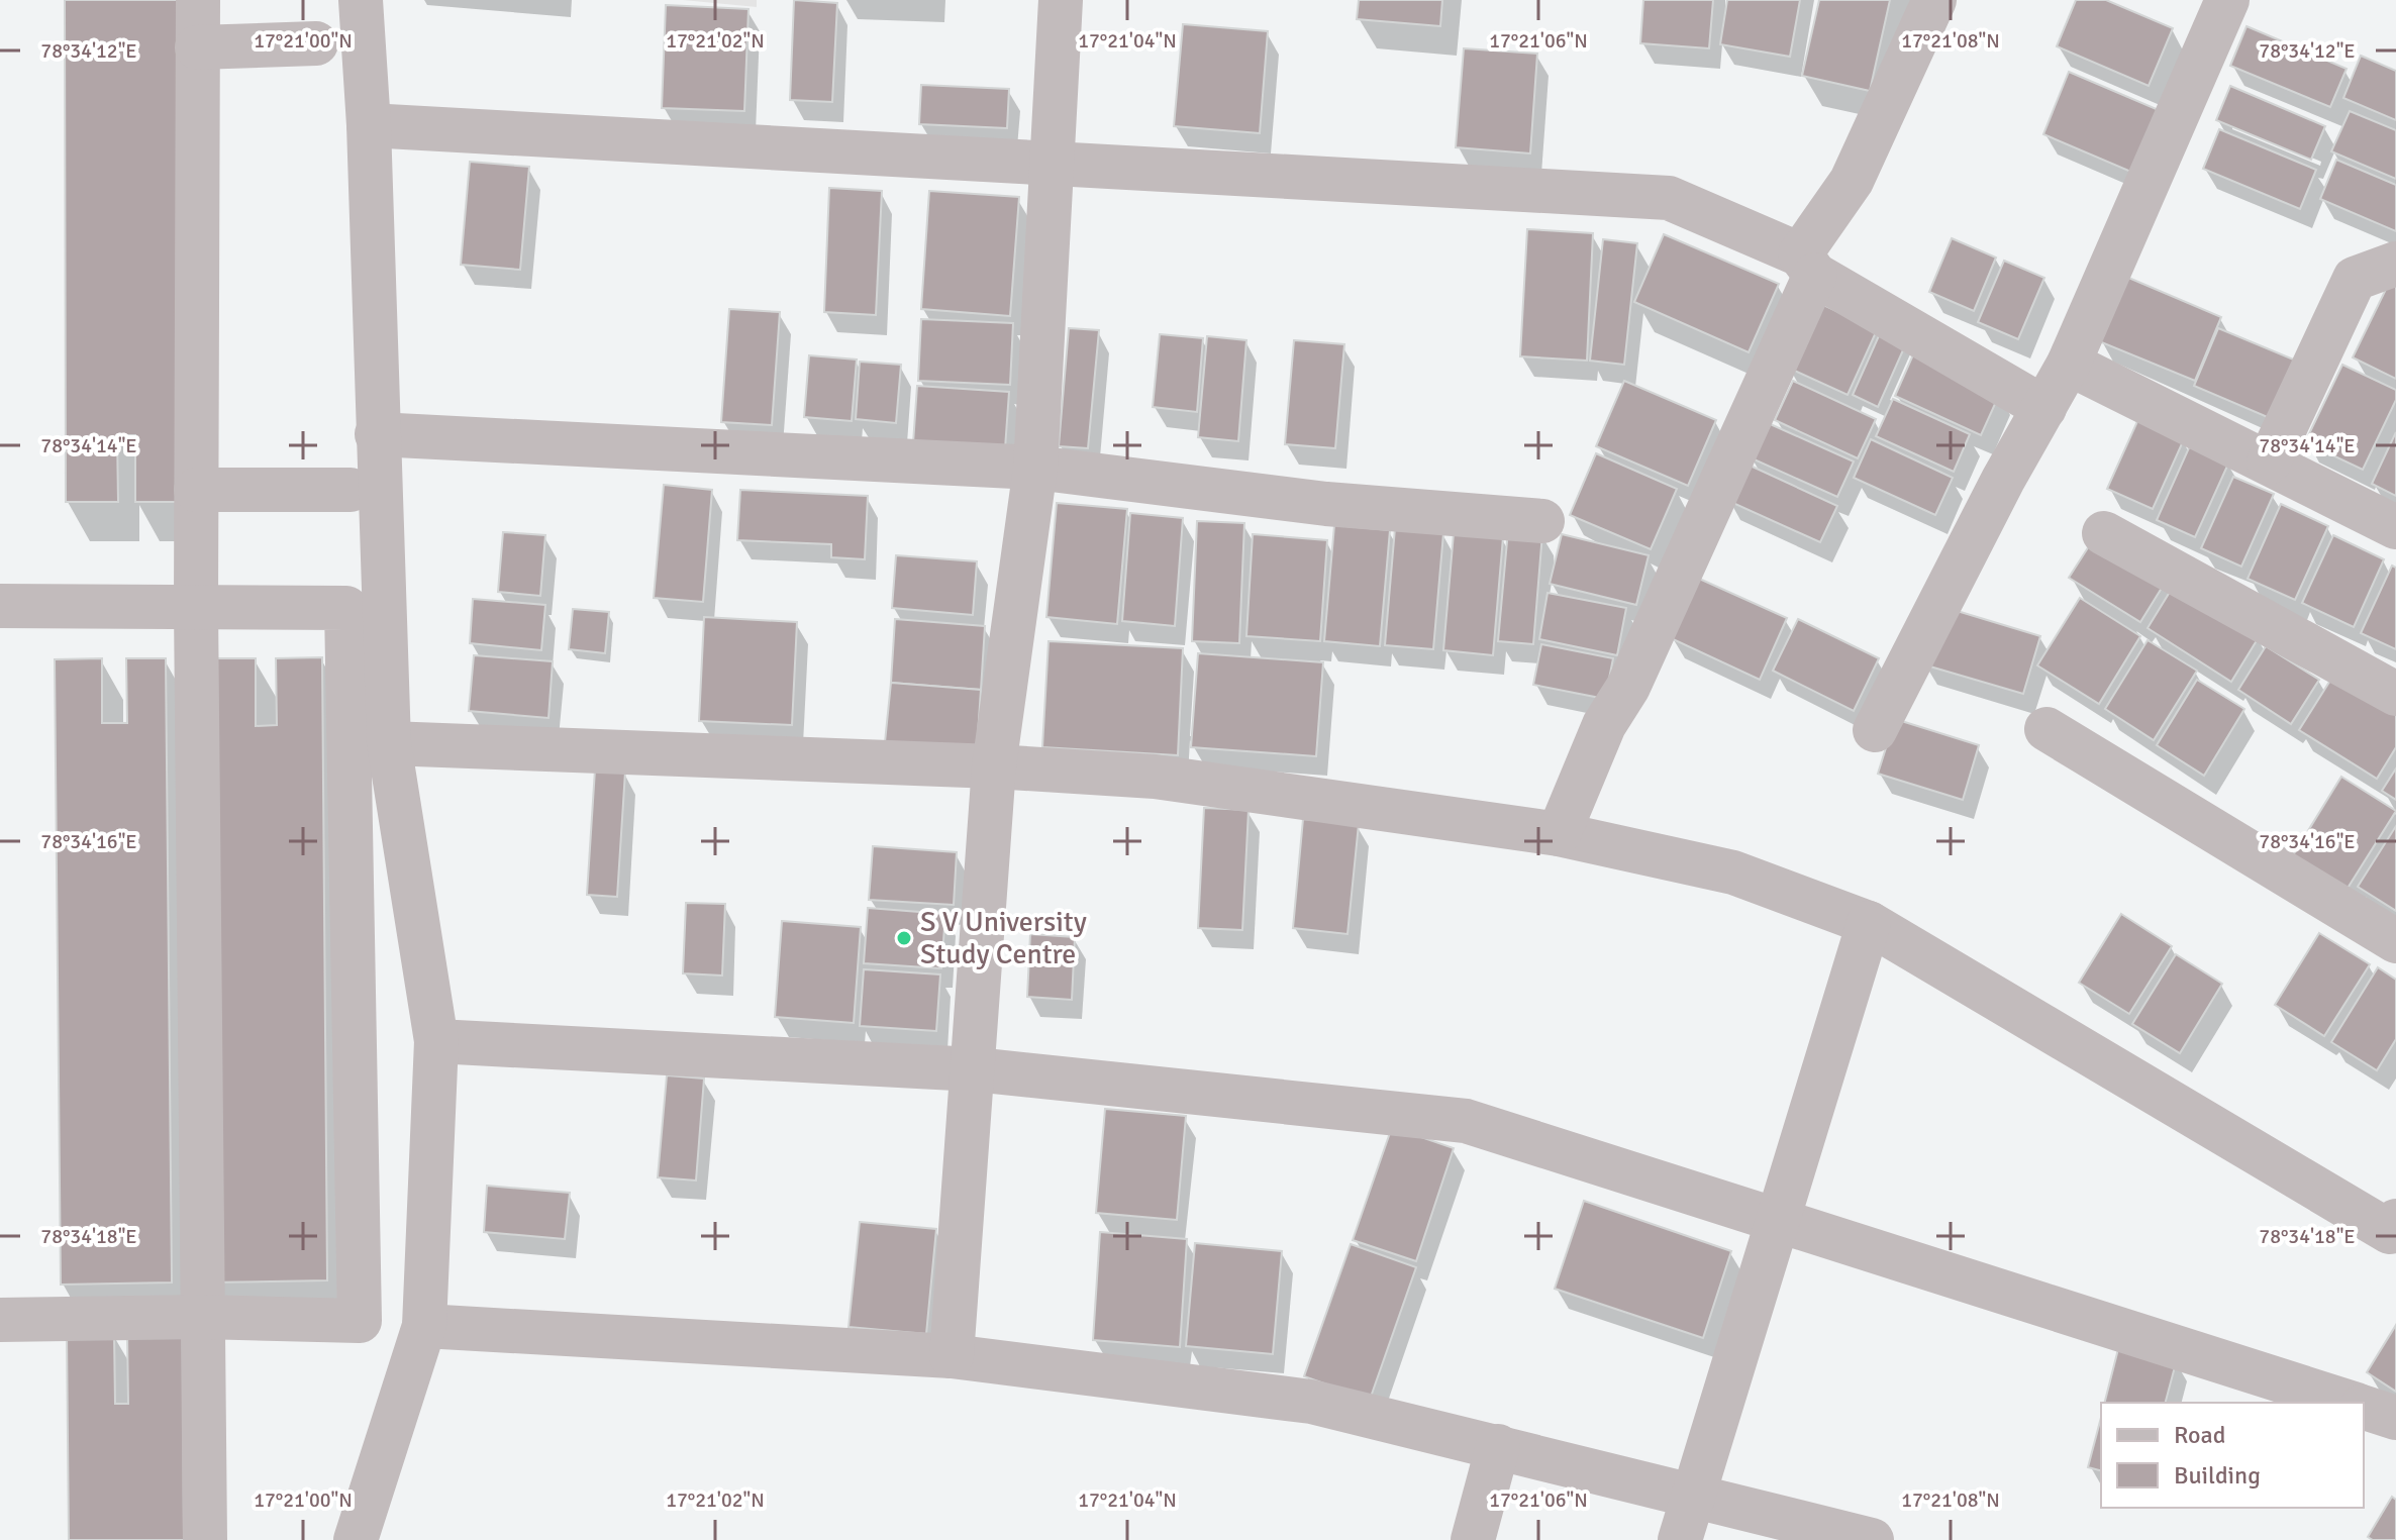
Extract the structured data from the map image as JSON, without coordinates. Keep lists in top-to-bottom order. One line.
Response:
{"places":["S V University Study Centre"],"legend":["Road","Building"],"coordinates":["17°21'00\"N","17°21'02\"N","17°21'04\"N","17°21'06\"N","17°21'08\"N","78°34'12\"E","78°34'14\"E","78°34'16\"E","78°34'18\"E"]}
